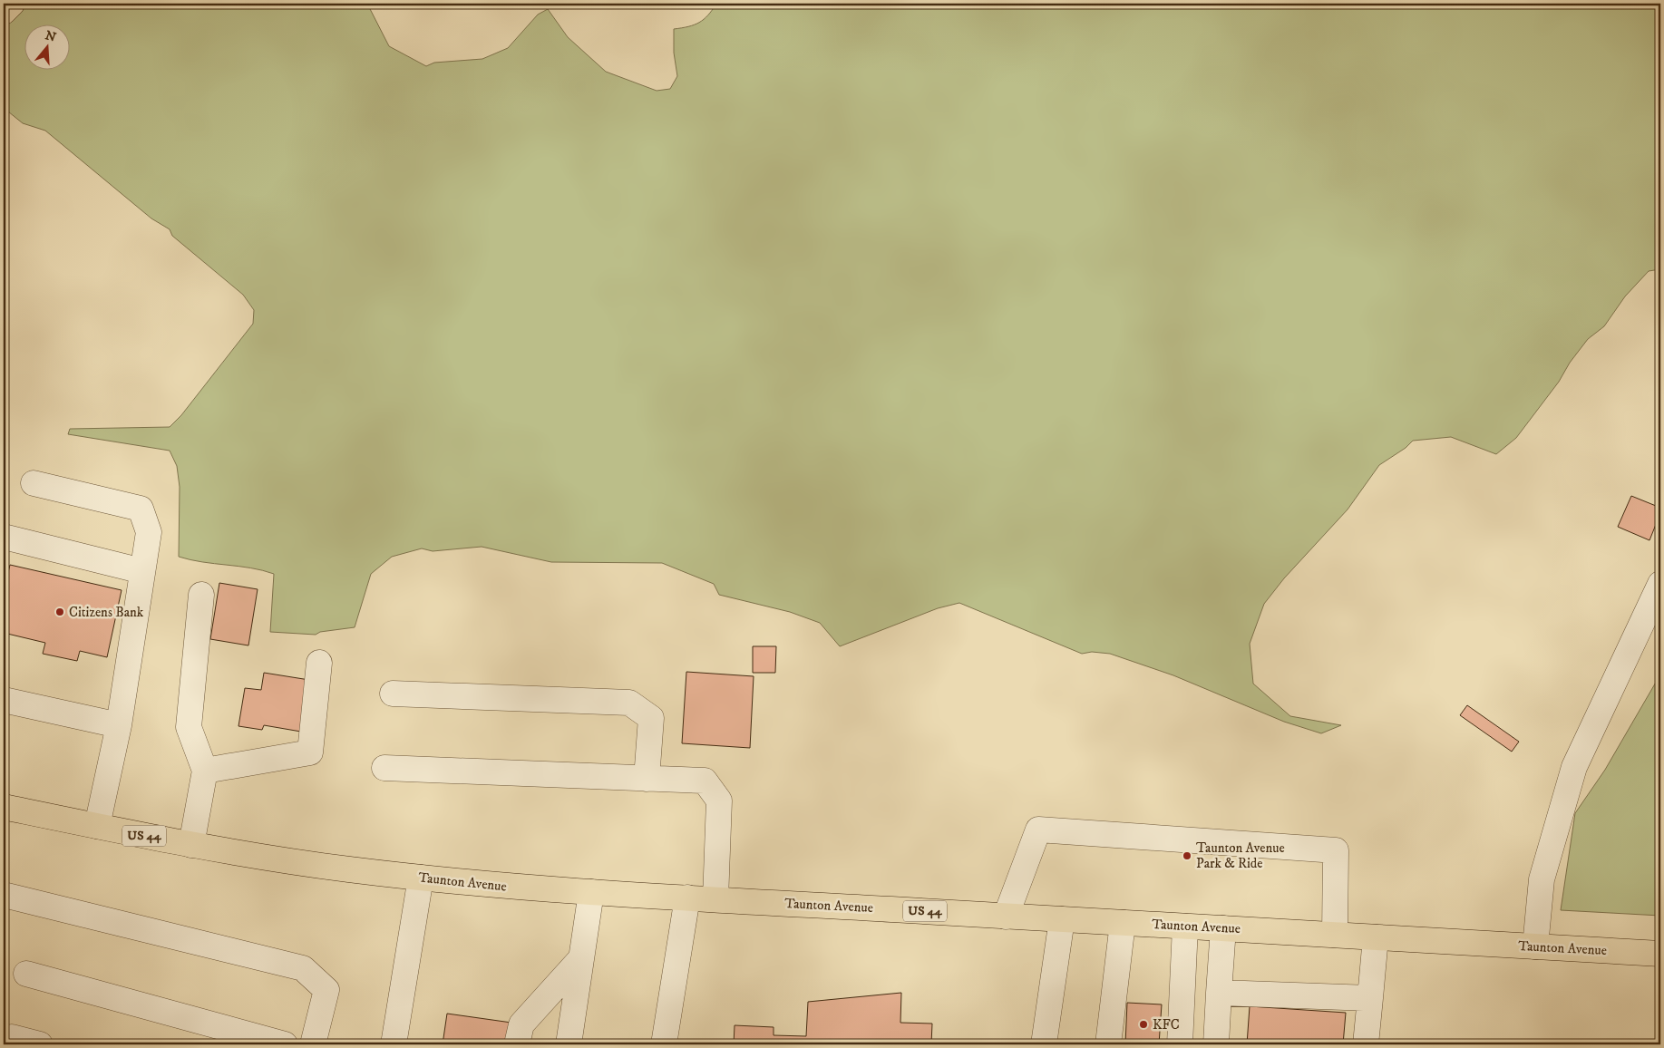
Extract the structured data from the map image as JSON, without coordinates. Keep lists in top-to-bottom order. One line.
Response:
{"streets":{"main road":["US 44","Taunton Avenue"]},"places":["Citizens Bank","Taunton Avenue Park & Ride","KFC"],"north":"top"}
